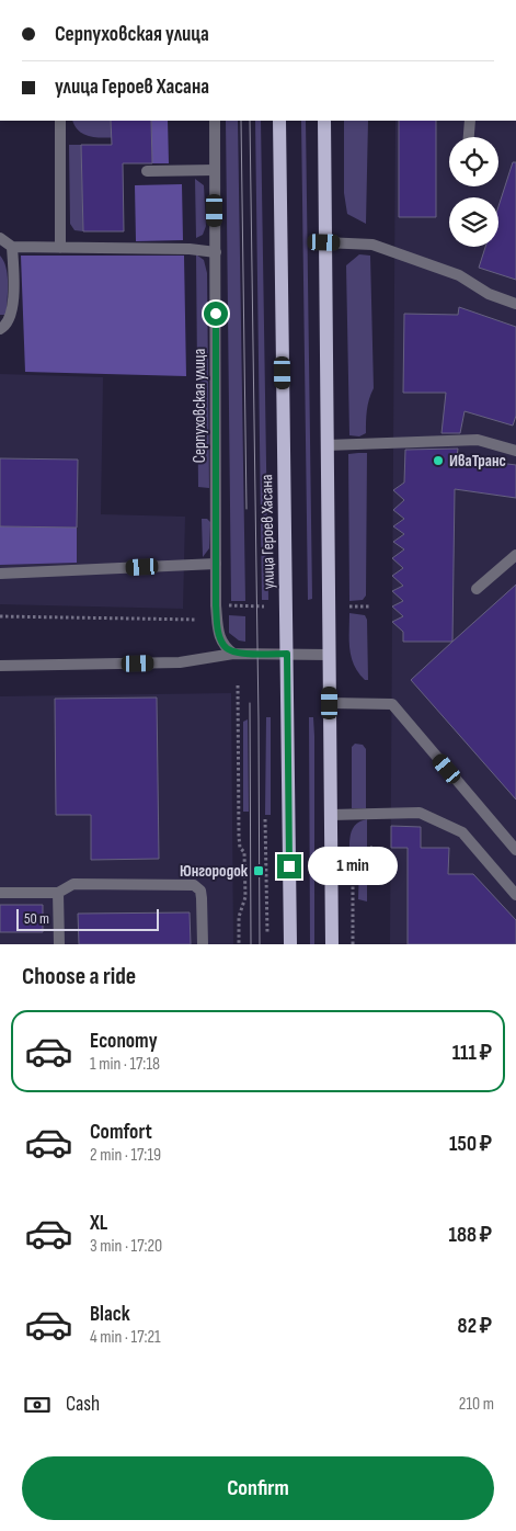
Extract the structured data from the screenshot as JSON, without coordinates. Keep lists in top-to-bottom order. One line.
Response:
{"streets":{"main road":["улица Героев Хасана"],"street":["Серпуховская улица"]},"places":{"other":["ИваТранс"],"transit":["Юнгородок"]},"scale_bar":"50 m","page":{"banner":["Серпуховская улица","улица Героев Хасана"],"bubble":"1 min","scale":"50 m","heading":"Choose a ride","list":[{"name":"Economy","note":"1 min · 17:18","value":"111 ₽"},{"name":"Comfort","note":"2 min · 17:19","value":"150 ₽"},{"name":"XL","note":"3 min · 17:20","value":"188 ₽"},{"name":"Black","note":"4 min · 17:21","value":"82 ₽"}],"pay":["Cash","210 m"],"buttons":"Confirm"}}
